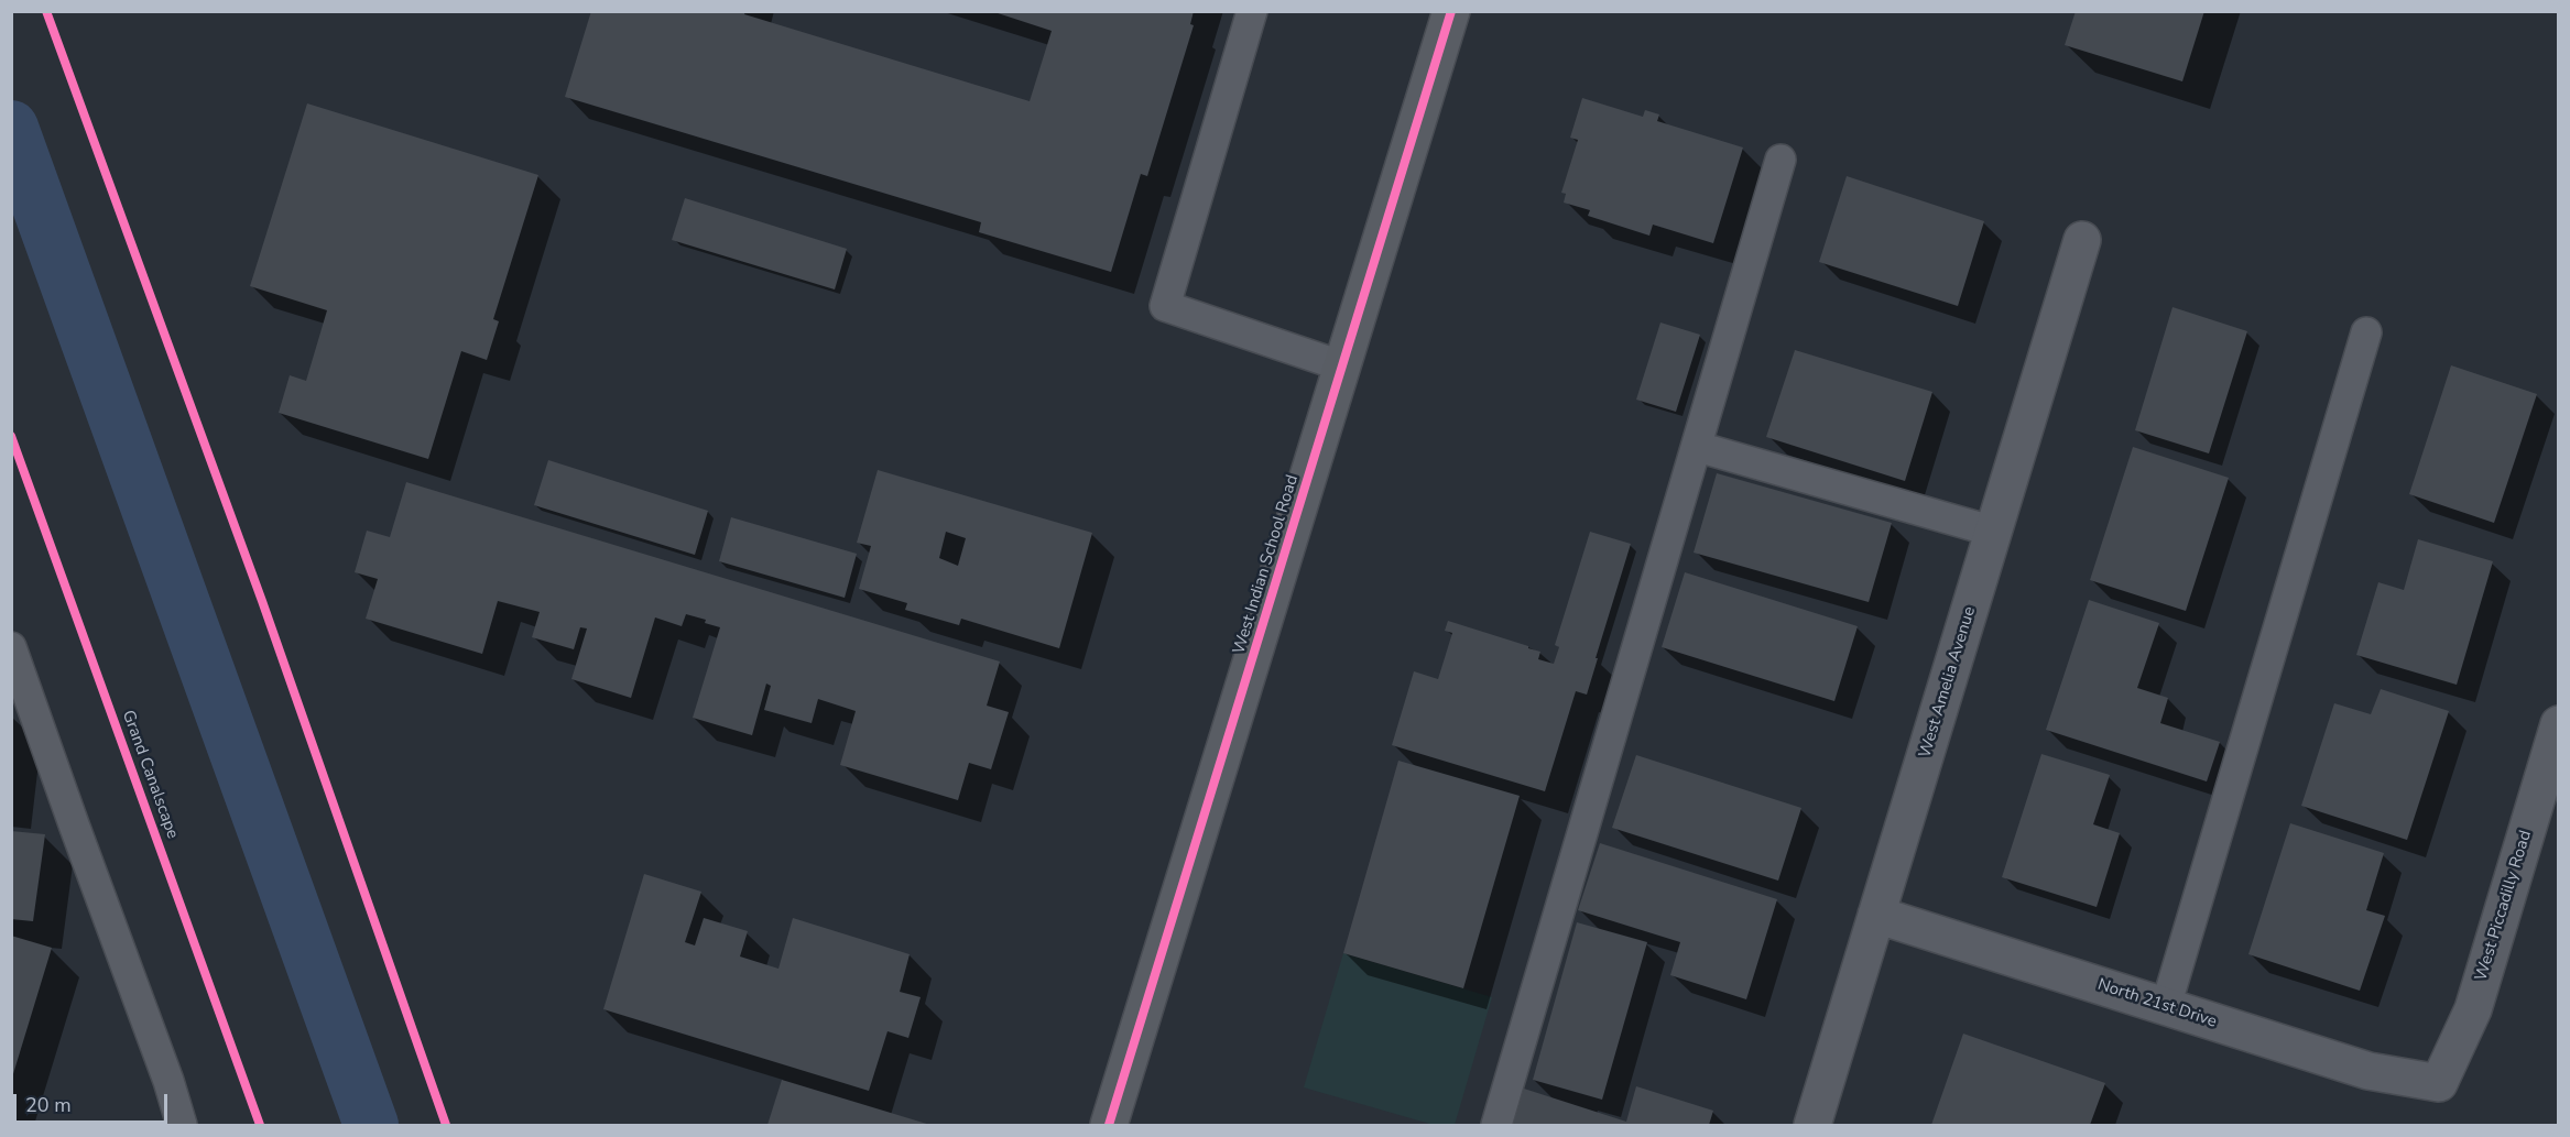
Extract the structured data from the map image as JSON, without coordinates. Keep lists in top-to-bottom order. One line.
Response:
{"streets":{"main road":["West Indian School Road"],"street":["West Amelia Avenue","West Piccadilly Road","North 21st Drive"],"cycle path":["Grand Canalscape"]},"crossings":[["West Amelia Avenue","North 21st Drive"],["West Piccadilly Road","North 21st Drive"]],"scale_bar":"20 m"}
